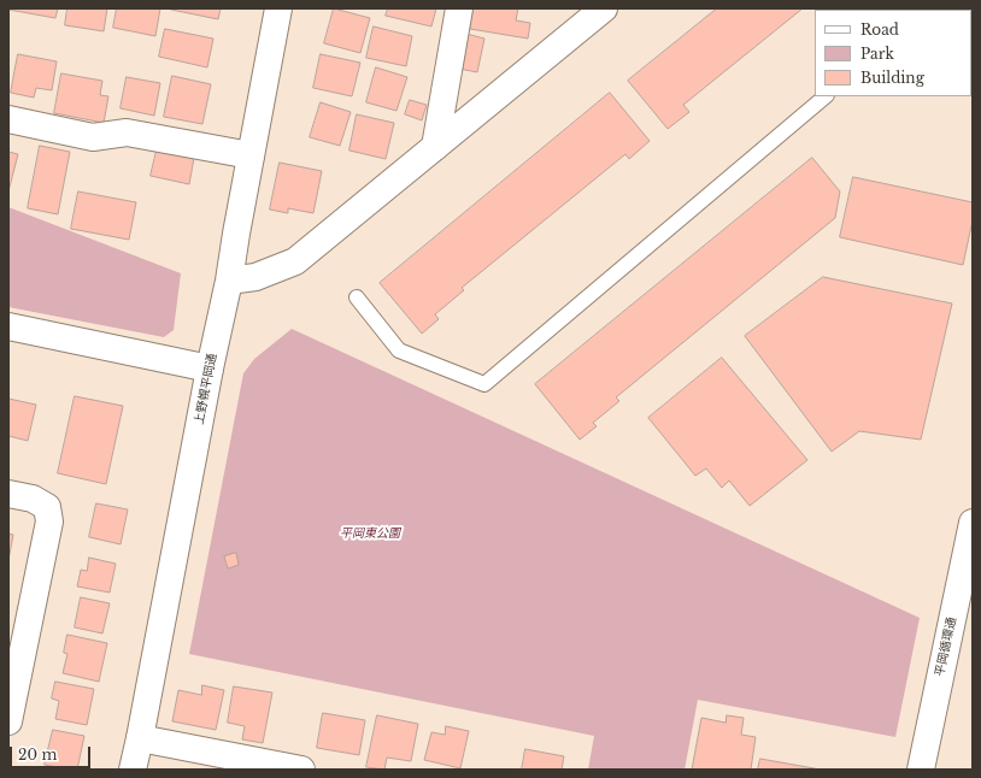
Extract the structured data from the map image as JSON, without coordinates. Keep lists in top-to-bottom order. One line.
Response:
{"streets":{"street":["上野幌平岡通","平岡循環通"]},"parks":["平岡東公園"],"legend":["Road","Park","Building"],"scale_bar":"20 m"}
